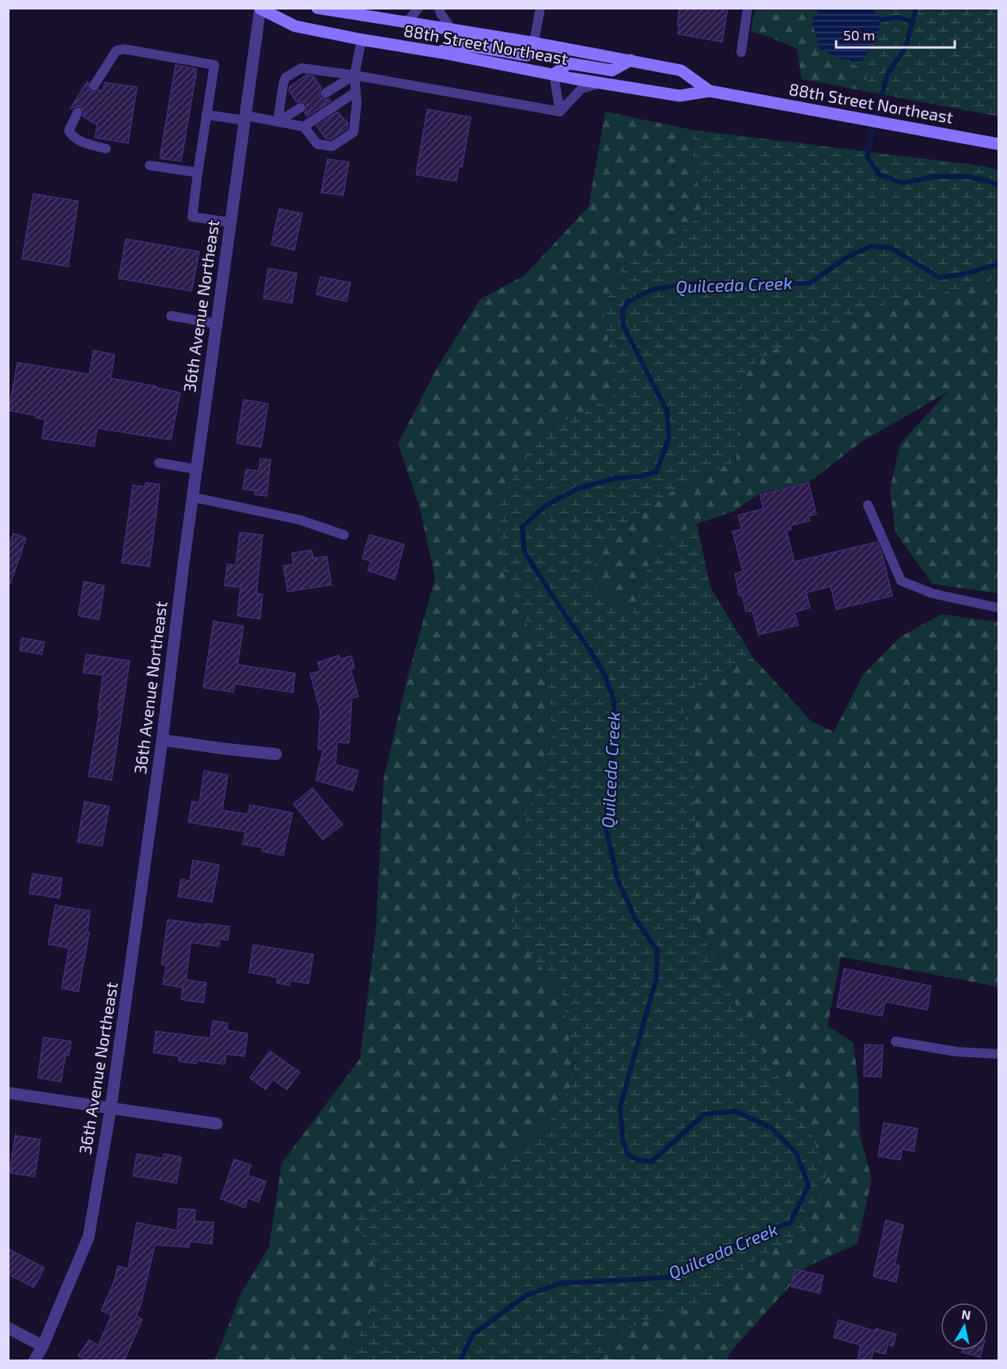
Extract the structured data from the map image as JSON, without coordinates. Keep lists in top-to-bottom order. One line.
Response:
{"streets":{"main road":["88th Street Northeast"],"street":["36th Avenue Northeast"]},"crossings":[["88th Street Northeast","36th Avenue Northeast"]],"water":["Quilceda Creek"],"scale_bar":"50 m","north":"top"}
